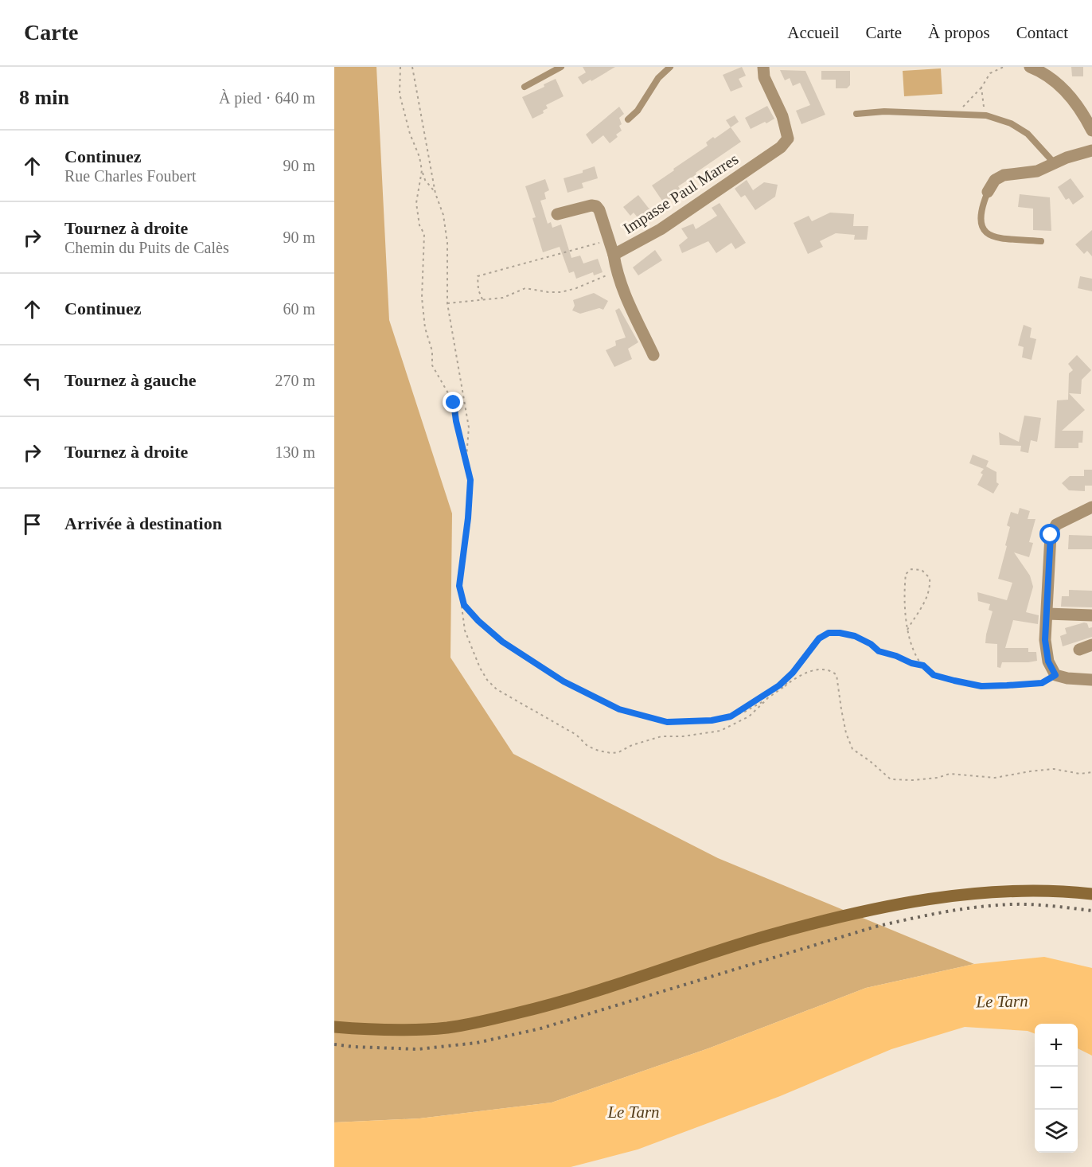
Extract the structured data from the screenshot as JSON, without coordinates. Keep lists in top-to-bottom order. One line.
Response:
{"streets":{"street":["Impasse Paul Marres"]},"water":["Le Tarn"],"page":{"header":"Carte","nav":["Accueil","Carte","À propos","Contact"],"heading":["8 min","À pied · 640 m"],"list":[["Continuez","Rue Charles Foubert","90 m"],["Tournez à droite","Chemin du Puits de Calès","90 m"],["Continuez","60 m"],["Tournez à gauche","270 m"],["Tournez à droite","130 m"],"Arrivée à destination"],"map_buttons":["+","−"]}}
